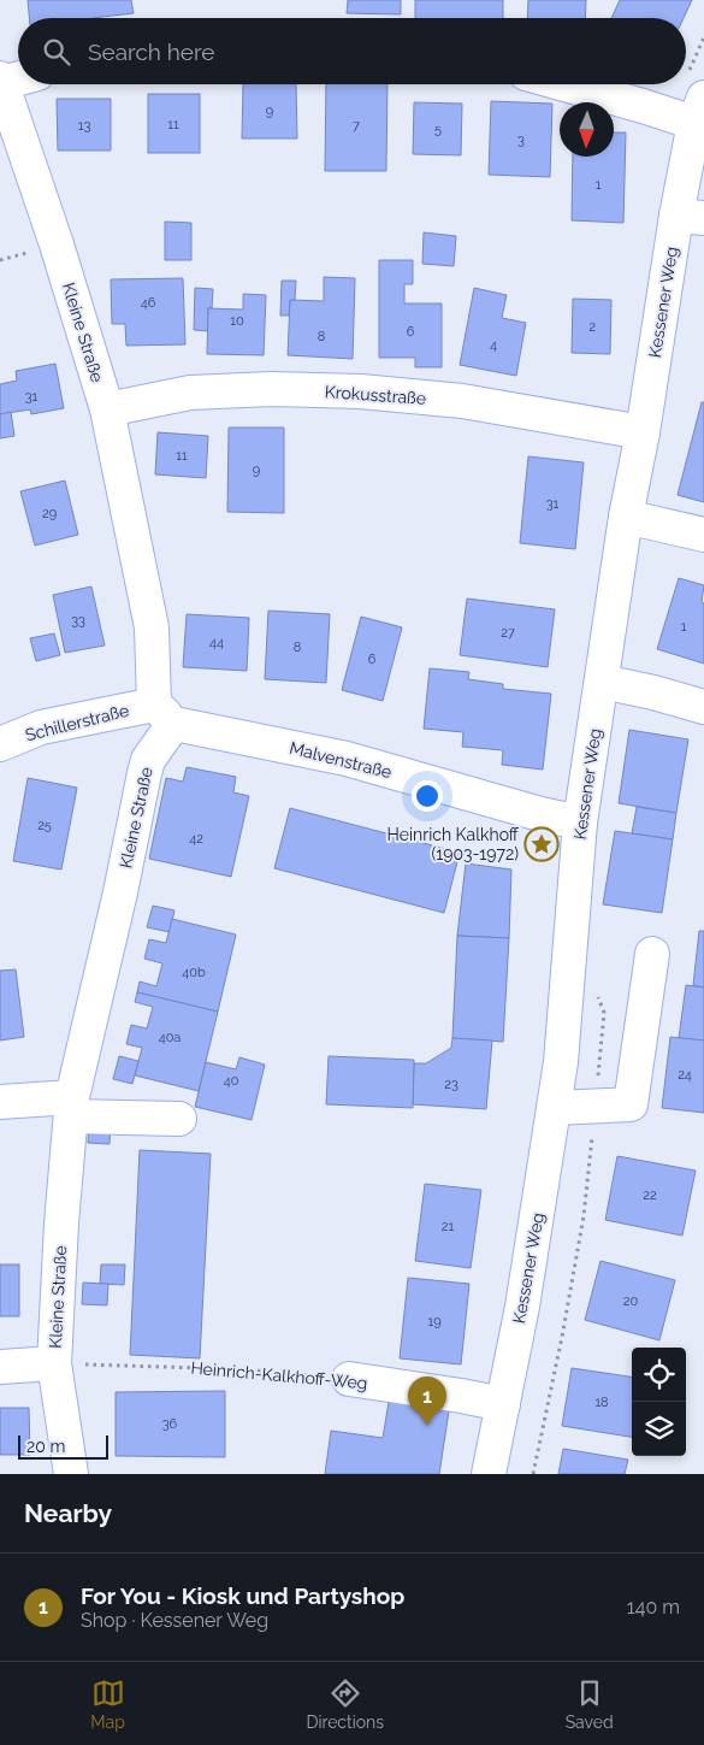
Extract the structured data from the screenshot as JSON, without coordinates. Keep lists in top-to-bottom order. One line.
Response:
{"streets":{"street":["Kessener Weg","Kleine Straße","Krokusstraße","Schillerstraße","Malvenstraße","Heinrich-Kalkhoff-Weg"]},"crossings":[["Kessener Weg","Krokusstraße"],["Kessener Weg","Malvenstraße"],["Kessener Weg","Heinrich-Kalkhoff-Weg"],["Kleine Straße","Krokusstraße"],["Kleine Straße","Schillerstraße"],["Kleine Straße","Malvenstraße"],["Kleine Straße","Heinrich-Kalkhoff-Weg"],["Schillerstraße","Malvenstraße"]],"places":{"place":["Heinrich Kalkhoff (1903-1972)"]},"house_numbers":["9","11","13","7","5","3","1","46","10","2","6","8","4","31","11","9","31","29","33","1","27","44","8","6","25","42","40b","40a","24","40","23","22","21","20","19","18","36"],"scale_bar":"20 m","north":"bottom","page":{"search":"Search here","pins":"1","scale":"20 m","heading":"Nearby","list":[{"mark":"1","name":"For You - Kiosk und Partyshop","note":"Shop · Kessener Weg","value":"140 m"}],"nav":["Map","Directions","Saved"]}}
